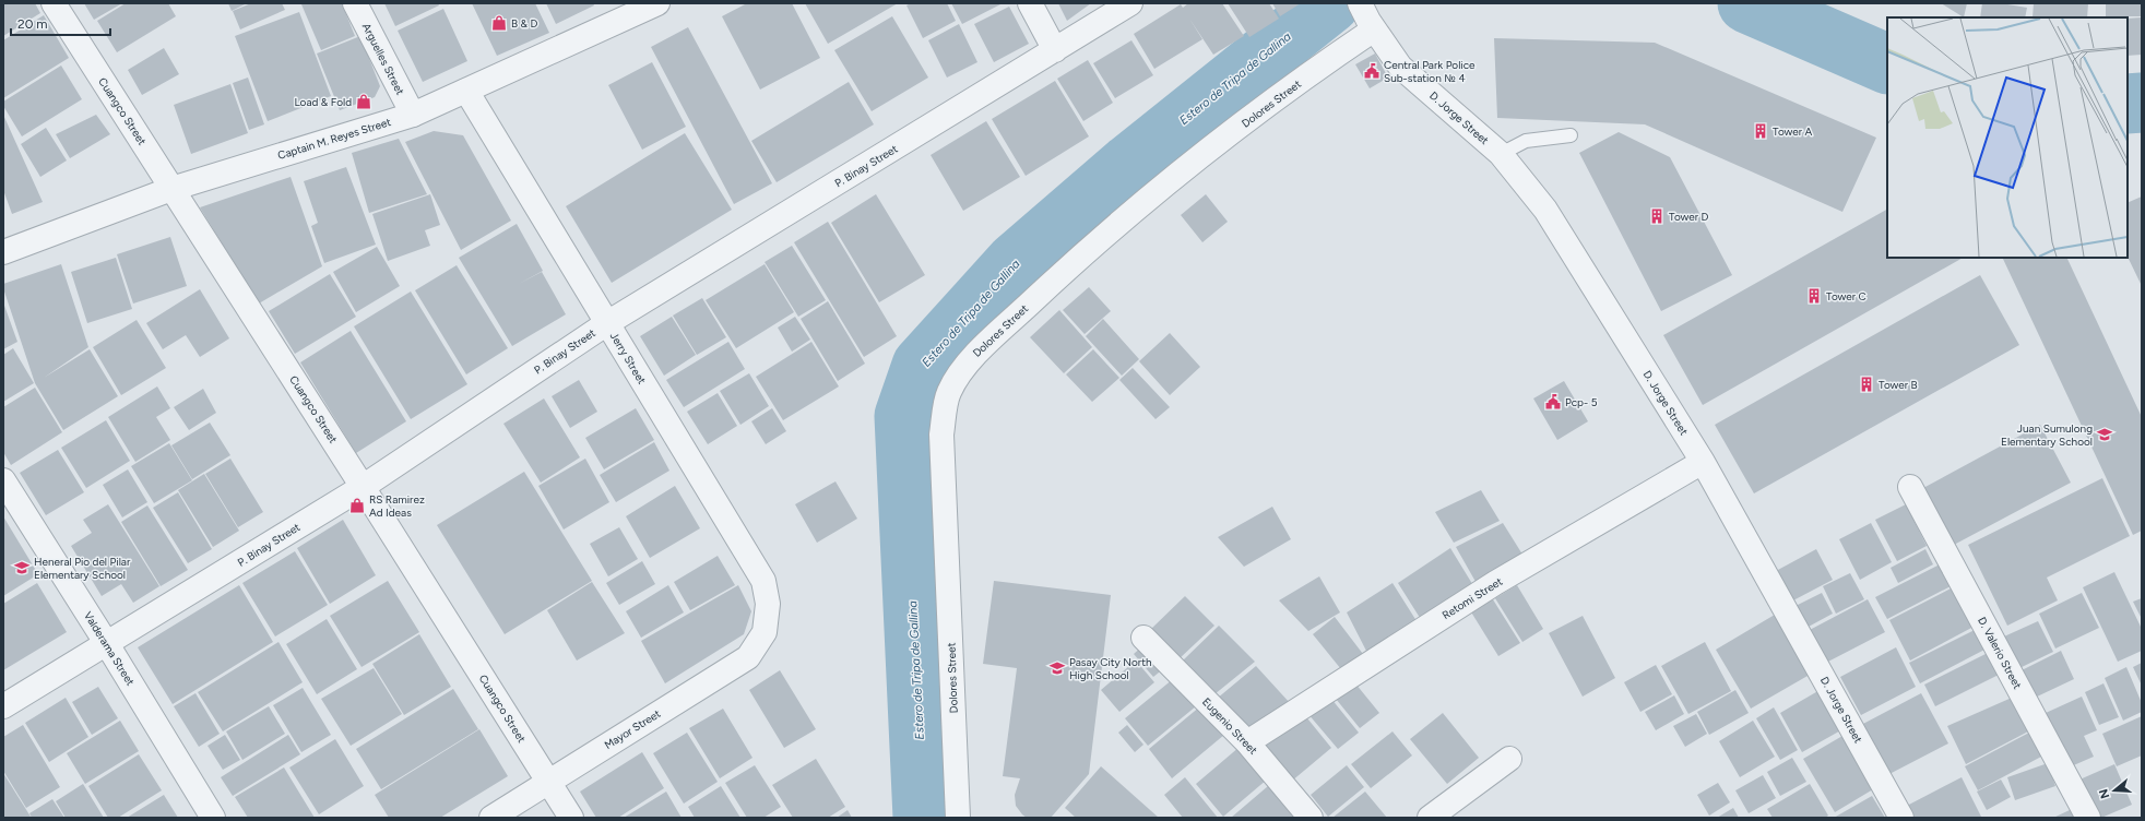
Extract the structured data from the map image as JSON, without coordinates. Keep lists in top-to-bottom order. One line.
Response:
{"streets":{"street":["Arguelles Street","Dolores Street","Cuangco Street","D. Jorge Street","Captain M. Reyes Street","P. Binay Street","Jerry Street","Retomi Street","Valderama Street","D. Valerio Street","Eugenio Street","Mayor Street"]},"crossings":[["Arguelles Street","Captain M. Reyes Street"],["Dolores Street","D. Jorge Street"],["Cuangco Street","Captain M. Reyes Street"],["Cuangco Street","P. Binay Street"],["Cuangco Street","Mayor Street"],["D. Jorge Street","Retomi Street"],["Captain M. Reyes Street","Jerry Street"],["P. Binay Street","Jerry Street"],["P. Binay Street","Valderama Street"],["Jerry Street","Mayor Street"],["Retomi Street","Eugenio Street"]],"water":["Estero de Tripa de Gallina"],"places":{"shop":["B & D","Load & Fold","RS Ramirez Ad Ideas"],"public building":["Central Park Police Sub-station № 4","Pcp- 5"],"building":["Tower A","Tower D","Tower C","Tower B"],"school or university":["Juan Sumulong Elementary School","Heneral Pio del Pilar Elementary School","Pasay City North High School"]},"scale_bar":"20 m","north":"left"}
